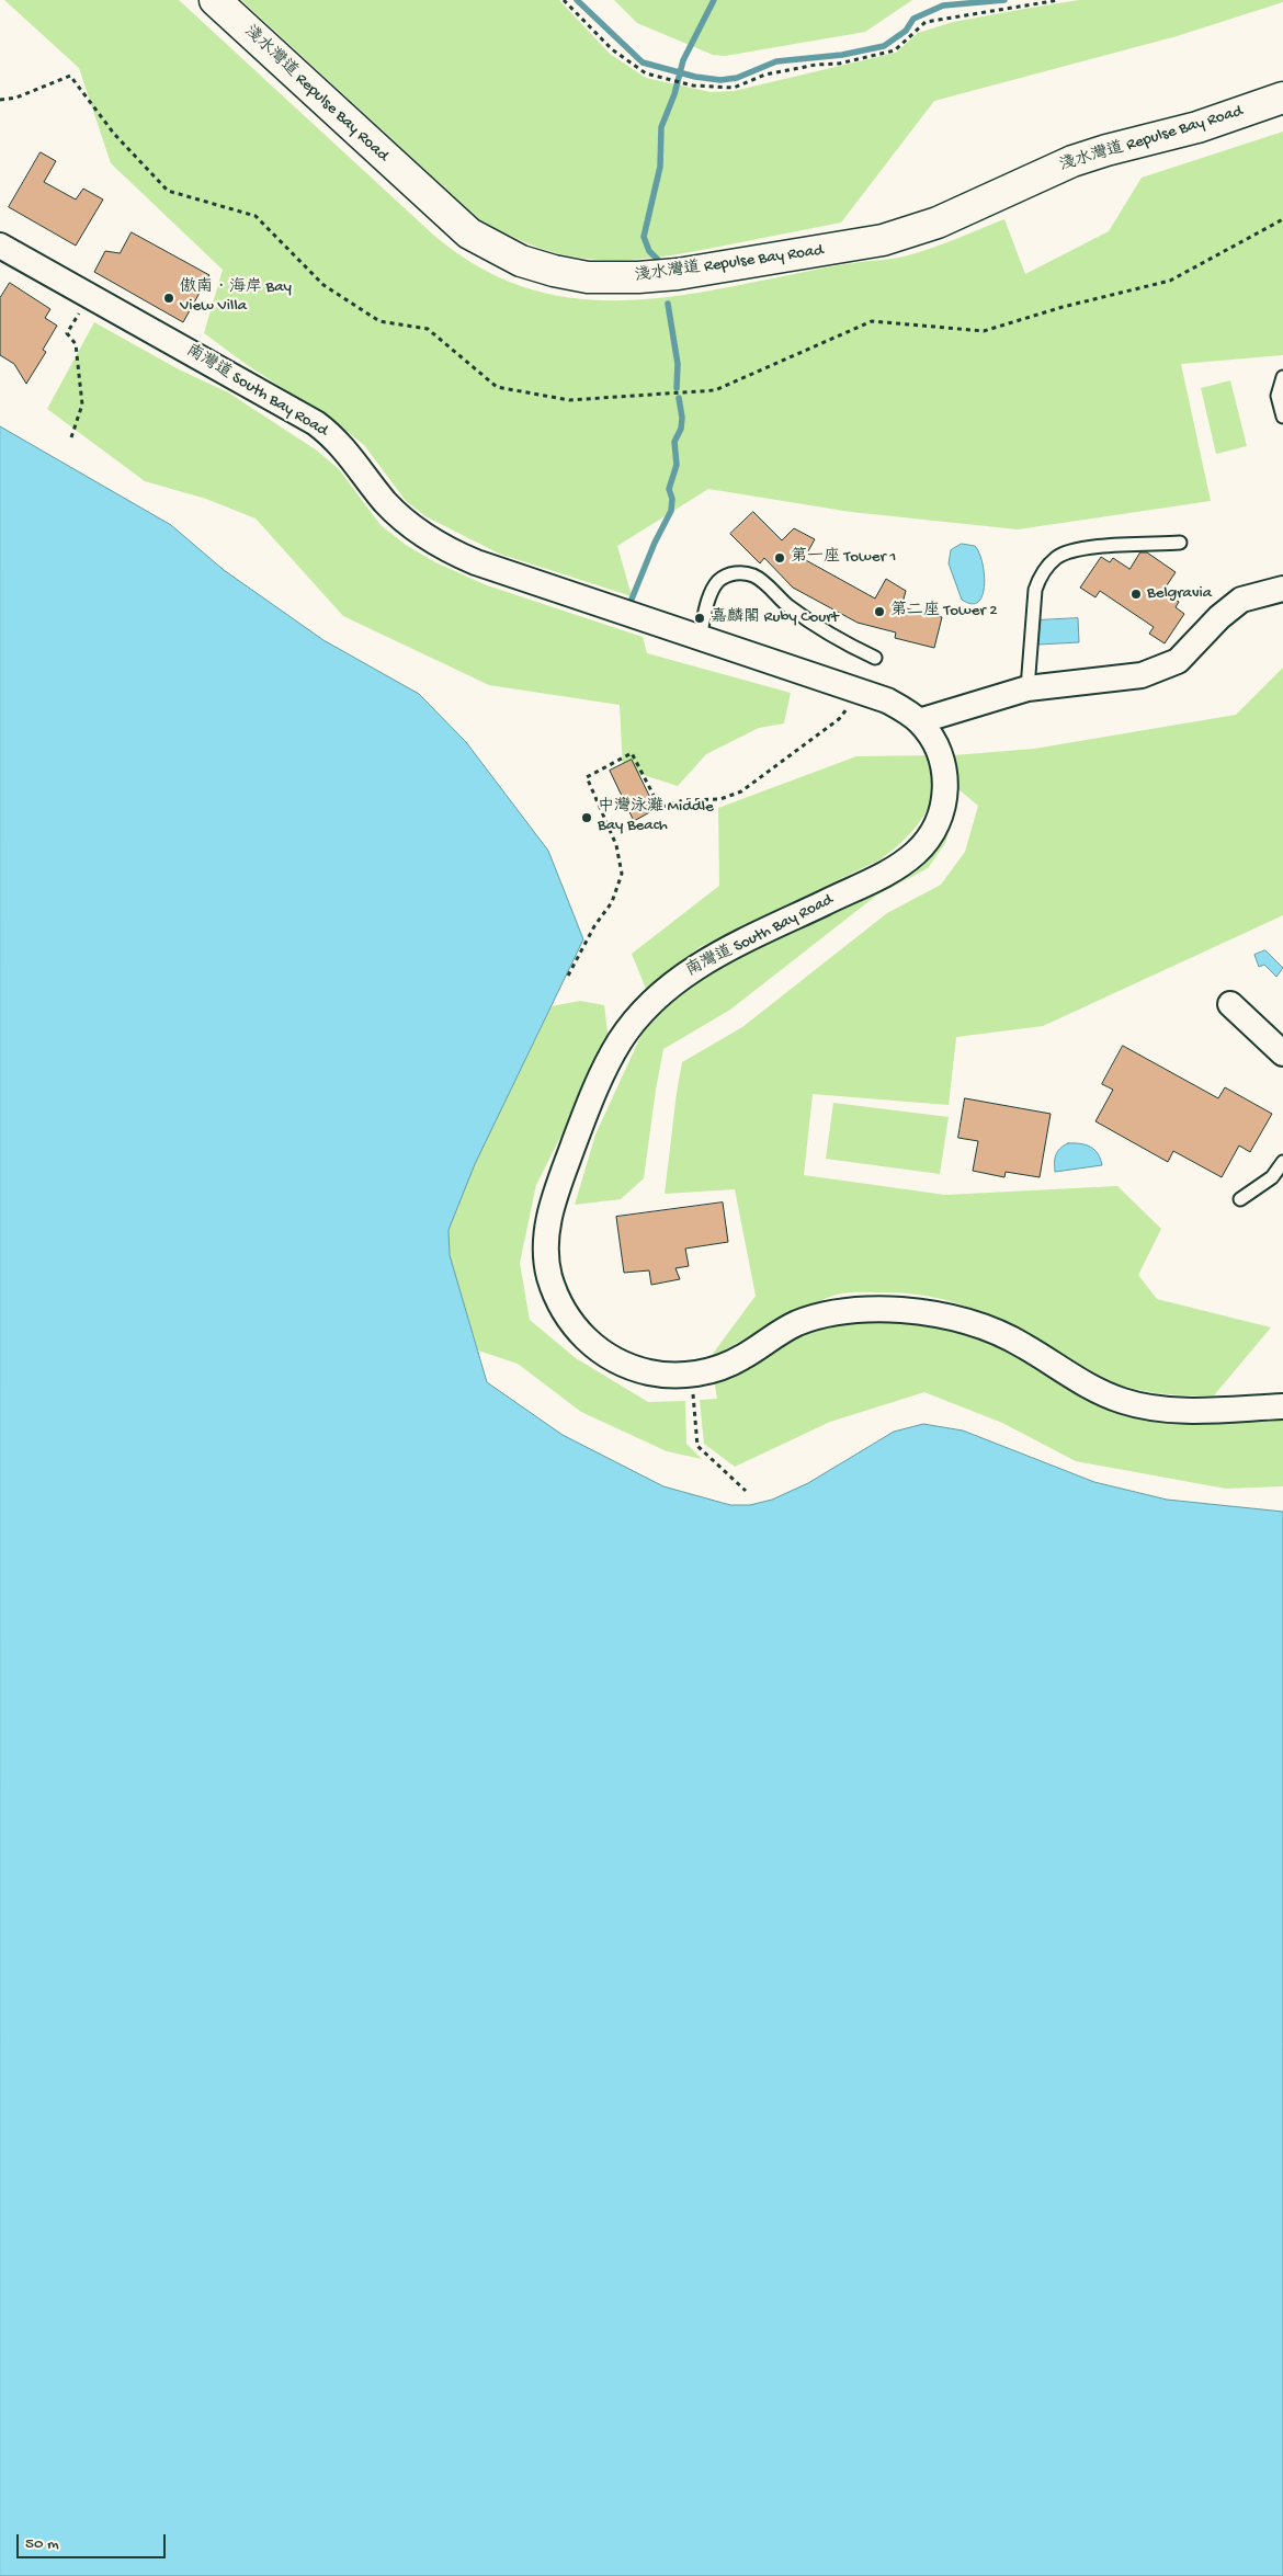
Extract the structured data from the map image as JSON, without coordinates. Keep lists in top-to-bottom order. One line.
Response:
{"streets":{"main road":["淺水灣道 Repulse Bay Road"],"street":["南灣道 South Bay Road"]},"places":["傲南．海岸 Bay View Villa","第一座 Tower 1","Belgravia","第二座 Tower 2","嘉麟閣 Ruby Court","中灣泳灘 Middle Bay Beach"],"scale_bar":"50 m"}
